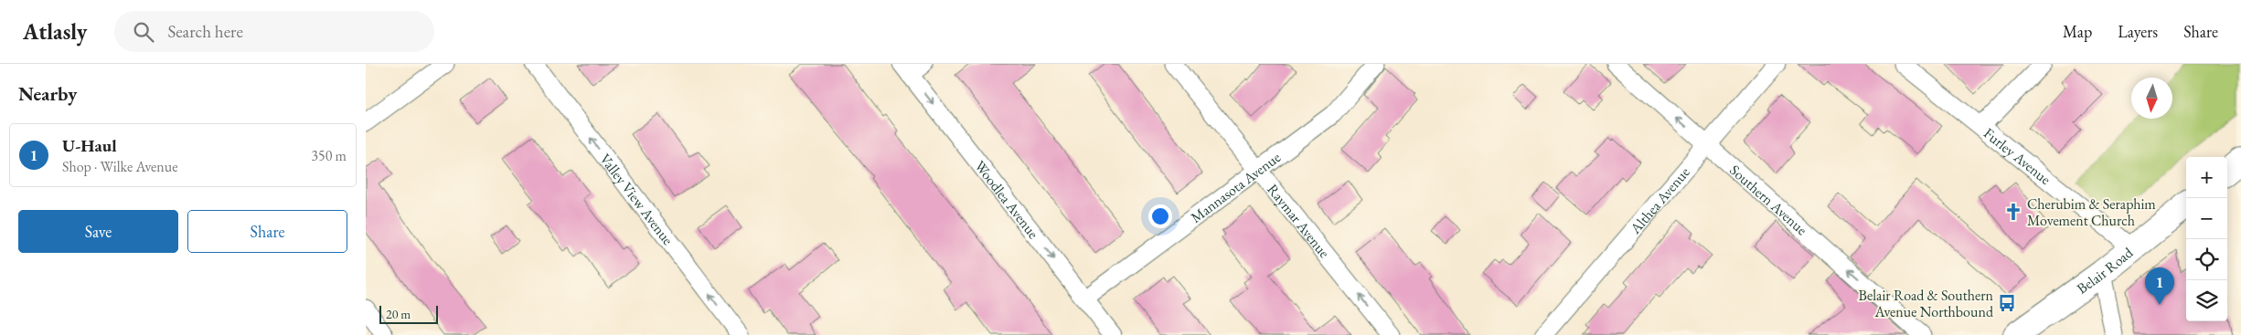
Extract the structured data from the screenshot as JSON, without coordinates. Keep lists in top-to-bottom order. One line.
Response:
{"streets":{"main road":["Belair Road"],"street":["Furley Avenue","Mannasota Avenue","Valley View Avenue","Althea Avenue","Southern Avenue","Woodlea Avenue","Raymar Avenue"]},"crossings":[["Furley Avenue","Belair Road"],["Mannasota Avenue","Woodlea Avenue"],["Mannasota Avenue","Raymar Avenue"],["Althea Avenue","Southern Avenue"]],"one_way":["Valley View Avenue","Southern Avenue","Woodlea Avenue","Raymar Avenue"],"places":{"church":["Cherubim & Seraphim Movement Church"],"bus stop":["Belair Road & Southern Avenue Northbound"]},"scale_bar":"20 m","north":"bottom","page":{"header":"Atlasly","search":"Search here","nav":["Map","Layers","Share"],"heading":"Nearby","list":[{"mark":"1","name":"U-Haul","note":"Shop · Wilke Avenue","value":"350 m"}],"map_buttons":["+","−"],"buttons":["Save","Share"],"pins":"1","scale":"20 m"}}
